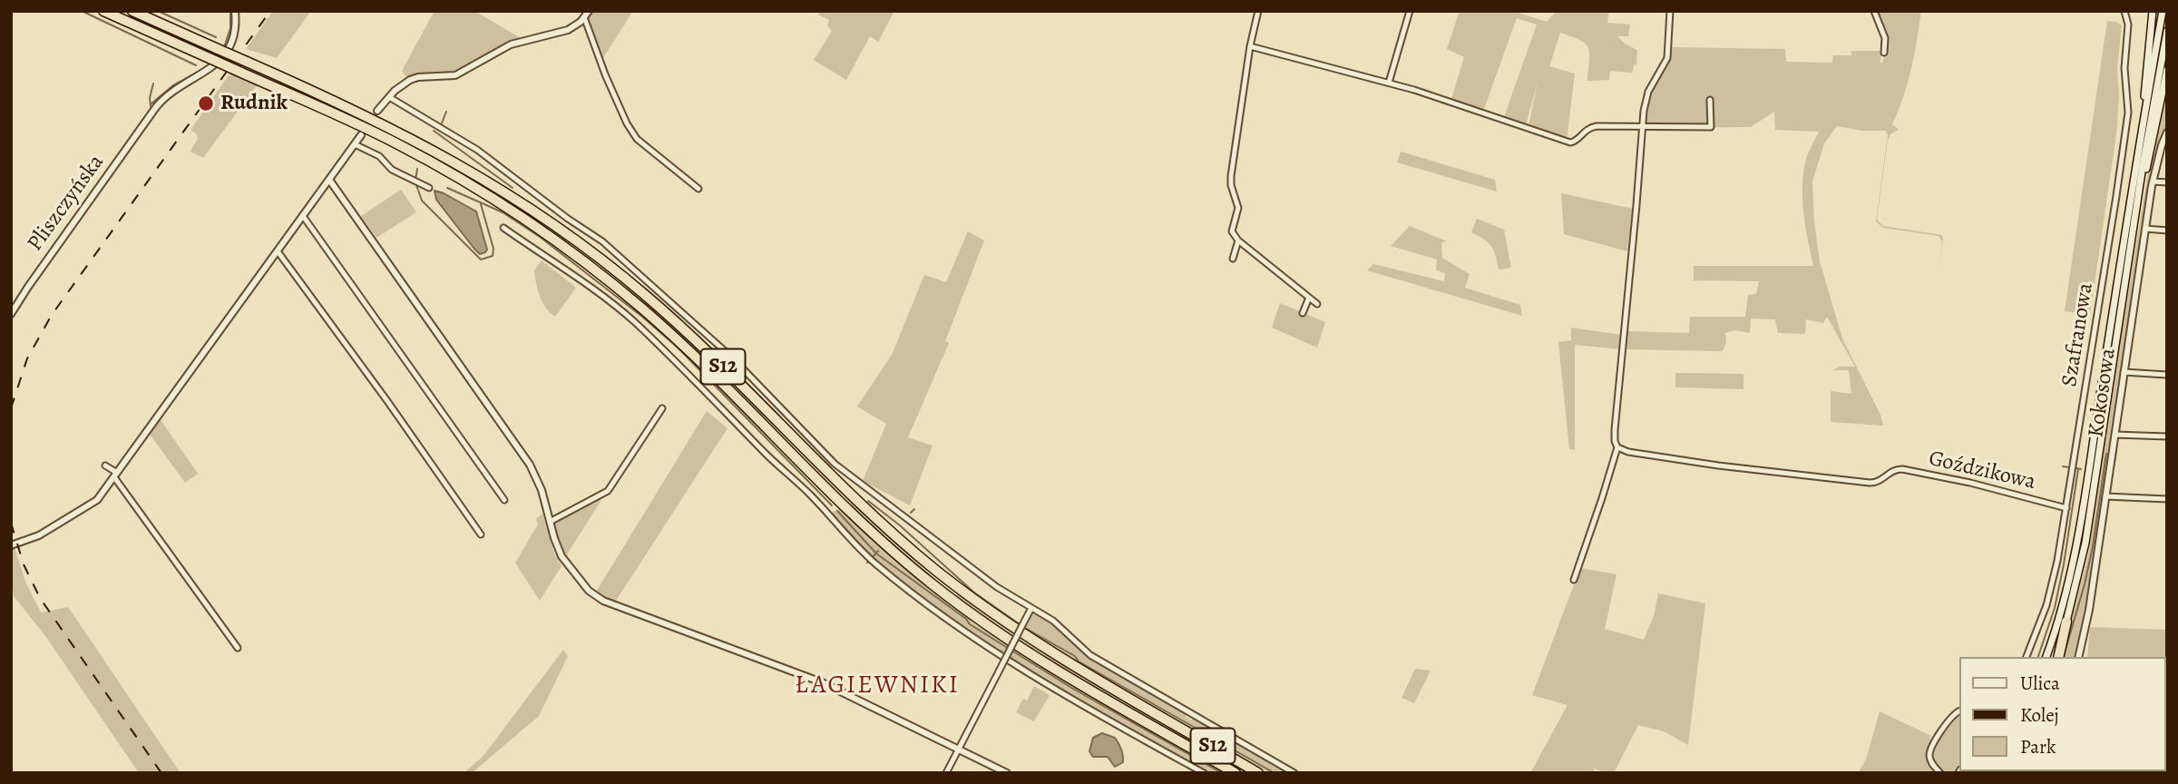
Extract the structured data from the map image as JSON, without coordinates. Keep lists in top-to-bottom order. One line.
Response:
{"streets":{"highway":["S12"],"street":["Pliszczyńska","Szafranowa","Kokosowa","Goździkowa"]},"crossings":[["Szafranowa","Goździkowa"]],"districts":["ŁAGIEWNIKI"],"places":["Rudnik"],"legend":["Ulica","Kolej","Park"]}
